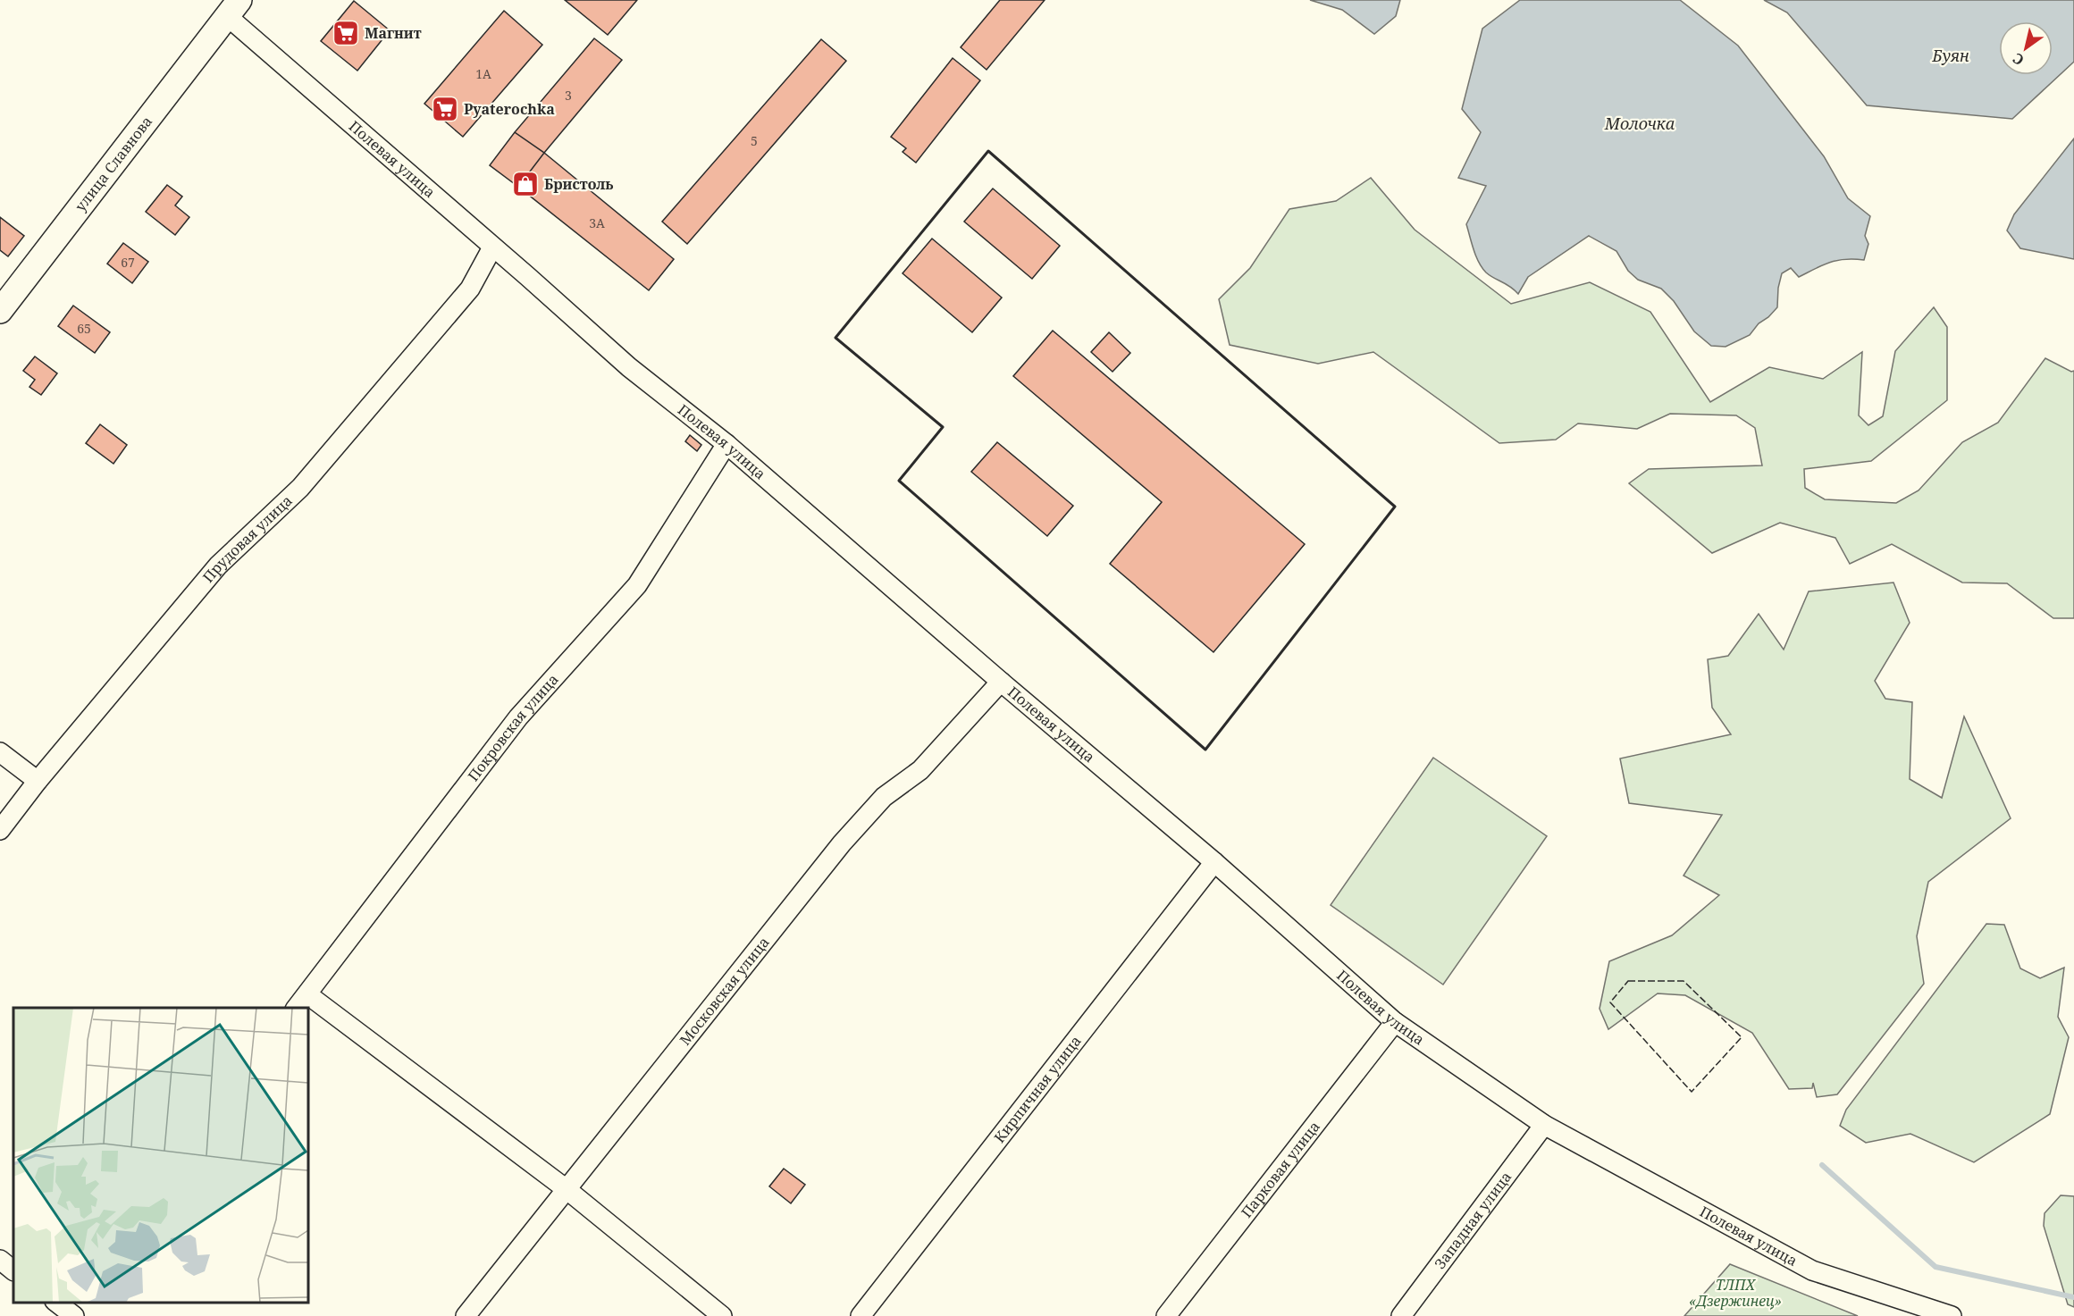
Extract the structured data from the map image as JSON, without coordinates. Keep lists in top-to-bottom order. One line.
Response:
{"streets":{"main road":["улица Славнова"],"street":["Полевая улица","Прудовая улица","Покровская улица","Московская улица","Кирпичная улица","Парковая улица","Западная улица"]},"crossings":[["Полевая улица","улица Славнова"],["Полевая улица","Прудовая улица"],["Полевая улица","Покровская улица"],["Полевая улица","Московская улица"],["Полевая улица","Кирпичная улица"],["Полевая улица","Парковая улица"],["Полевая улица","Западная улица"]],"water":["Буян","Молочка"],"parks":["ТЛПХ «Дзержинец»"],"places":{"supermarket":["Магнит","Pyaterochka"],"shop":["Бристоль"]},"house_numbers":["1А","3","5","3А","67","65"],"north":"bottom left"}
